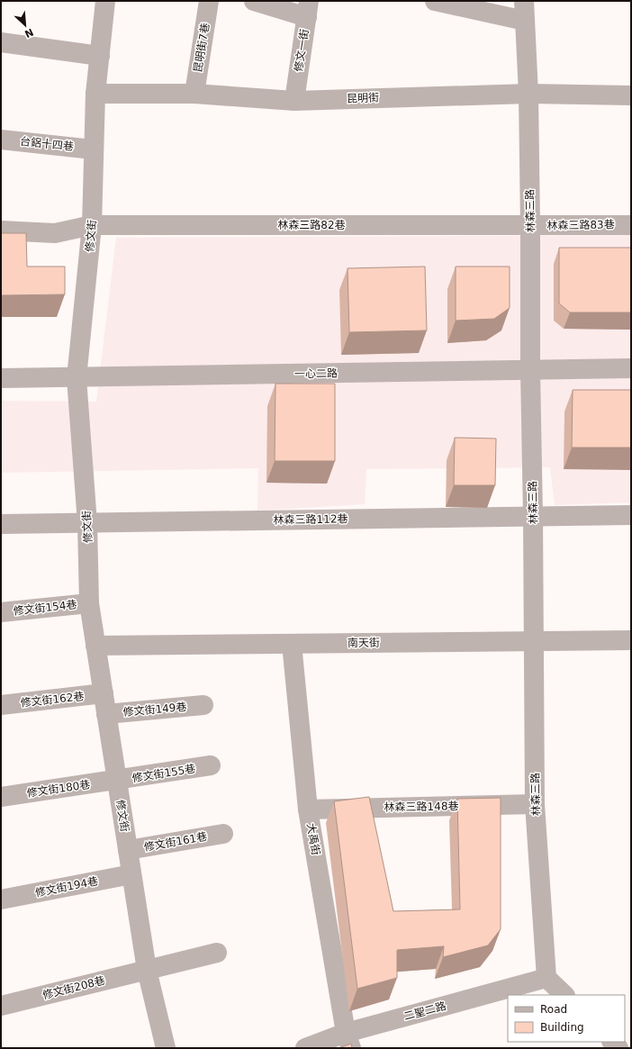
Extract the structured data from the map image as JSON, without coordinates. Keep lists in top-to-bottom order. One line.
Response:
{"streets":{"street":["昆明街7巷","修文一街","昆明街","台鋁十四巷","林森三路","林森三路82巷","林森三路83巷","修文街","一心二路","林森三路112巷","修文街154巷","南天街","修文街162巷","修文街149巷","修文街155巷","修文街180巷","林森三路148巷","大禹街","修文街161巷","修文街194巷","修文街208巷","二聖二路"]},"crossings":[["昆明街7巷","昆明街"],["修文一街","昆明街"],["昆明街","林森三路"],["昆明街","修文街"],["台鋁十四巷","修文街"],["林森三路","林森三路82巷"],["林森三路","林森三路83巷"],["林森三路","一心二路"],["林森三路","林森三路112巷"],["林森三路","南天街"],["林森三路","林森三路148巷"],["林森三路","二聖二路"],["林森三路82巷","林森三路83巷"],["林森三路82巷","修文街"],["修文街","一心二路"],["修文街","林森三路112巷"],["修文街","修文街154巷"],["修文街","南天街"],["修文街","修文街162巷"],["修文街","修文街149巷"],["修文街","修文街155巷"],["修文街","修文街180巷"],["修文街","修文街161巷"],["修文街","修文街194巷"],["修文街","修文街208巷"],["南天街","大禹街"],["修文街155巷","修文街180巷"],["林森三路148巷","大禹街"],["大禹街","二聖二路"]],"legend":["Road","Building"],"north":"bottom right"}
